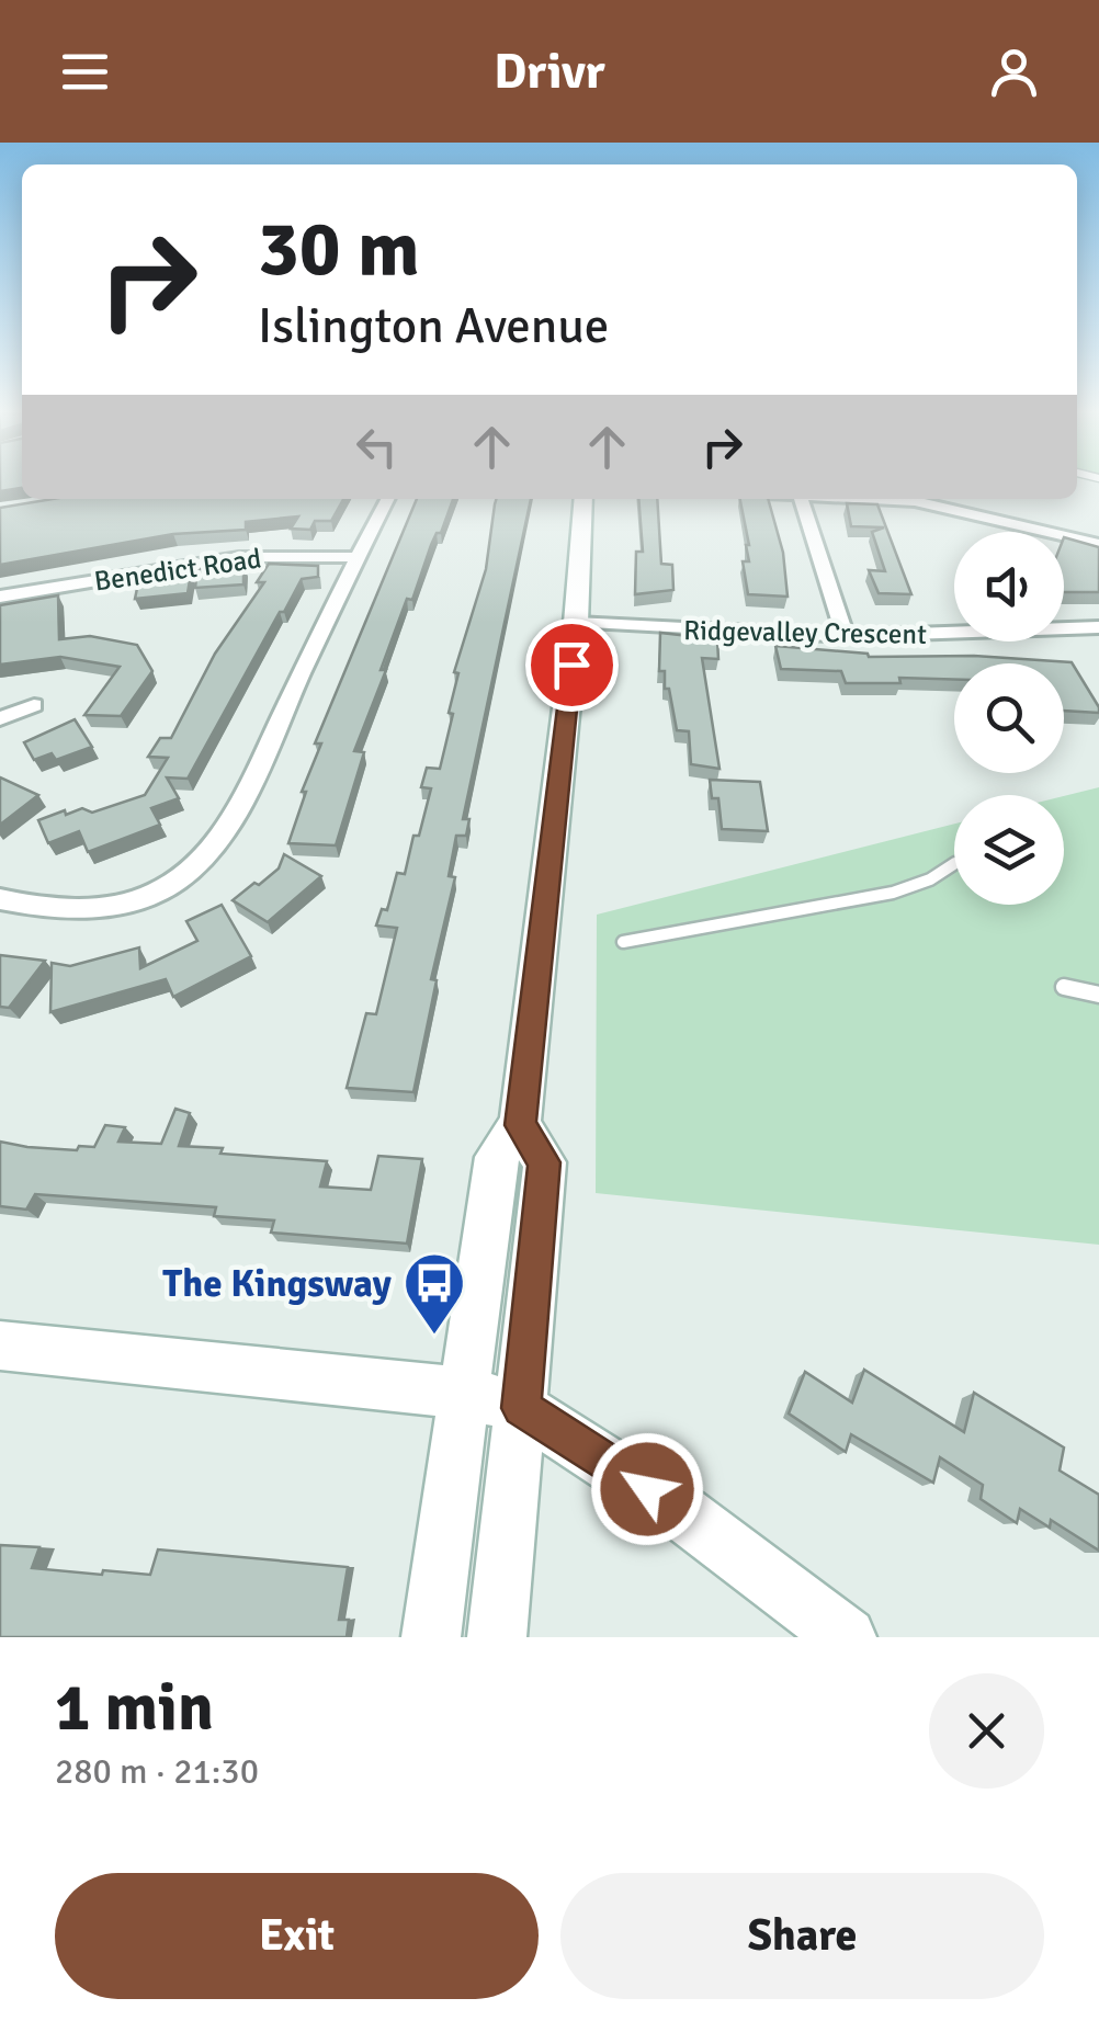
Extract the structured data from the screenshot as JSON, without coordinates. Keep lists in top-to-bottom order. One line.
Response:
{"streets":{"street":["Benedict Road","Ridgevalley Crescent"]},"places":{"bus stop":["The Kingsway"]},"page":{"header":"Drivr","turn":["30 m","Islington Avenue"],"heading":["1 min","280 m · 21:30"],"buttons":["Exit","Share"]}}
